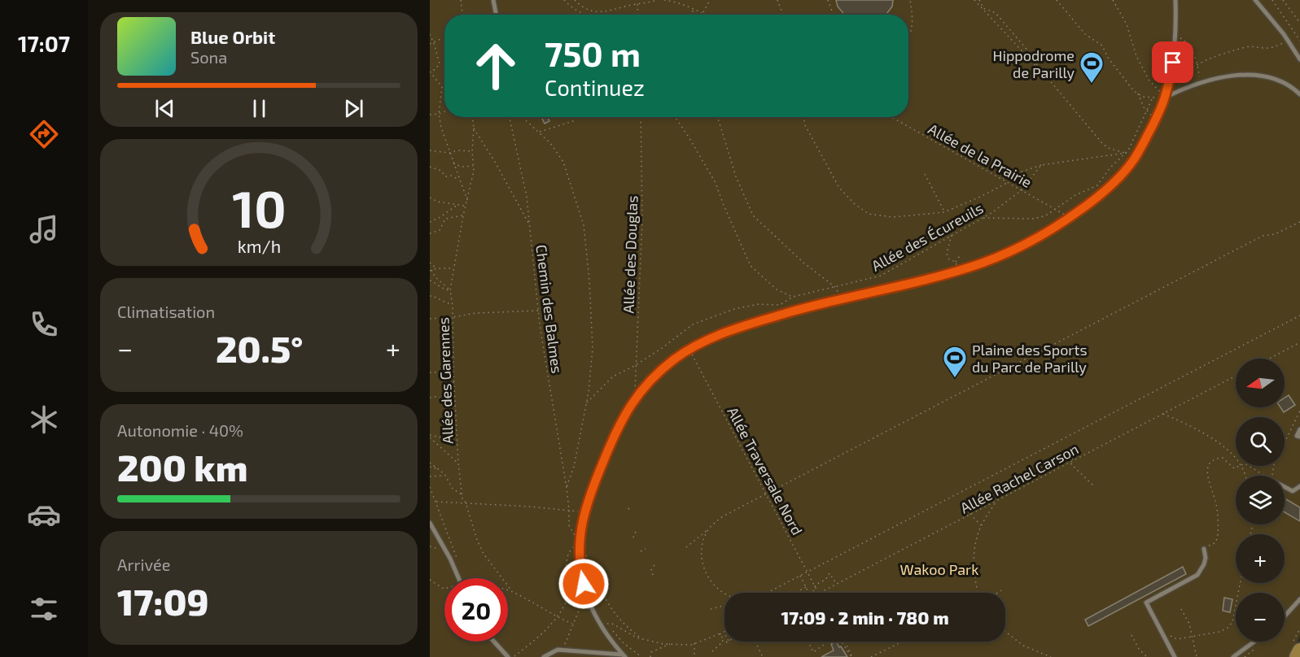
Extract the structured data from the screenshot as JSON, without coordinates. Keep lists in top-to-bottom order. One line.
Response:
{"streets":{"path":["Allée de la Prairie","Allée des Écureuils","Allée des Douglas","Chemin des Balmes","Allée des Garennes","Allée Traversale Nord","Allée Rachel Carson"]},"crossings":[["Allée de la Prairie","Allée des Écureuils"],["Allée des Écureuils","Allée des Douglas"],["Allée Traversale Nord","Allée Rachel Carson"]],"parks":["Wakoo Park"],"places":{"sports":["Hippodrome de Parilly","Plaine des Sports du Parc de Parilly"]},"north":"left","page":{"tabs":"17:07","turn":["750 m","Continuez"],"song":["Blue Orbit","Sona"],"tile":["Climatisation",["Autonomie · 40%","200 km"],["Arrivée","17:09"]],"heat":["−","20.5°","+"],"map_buttons":["+","−"],"limit":"20","trip":"17:09 · 2 min · 780 m","gauge":["10","km/h"]}}
